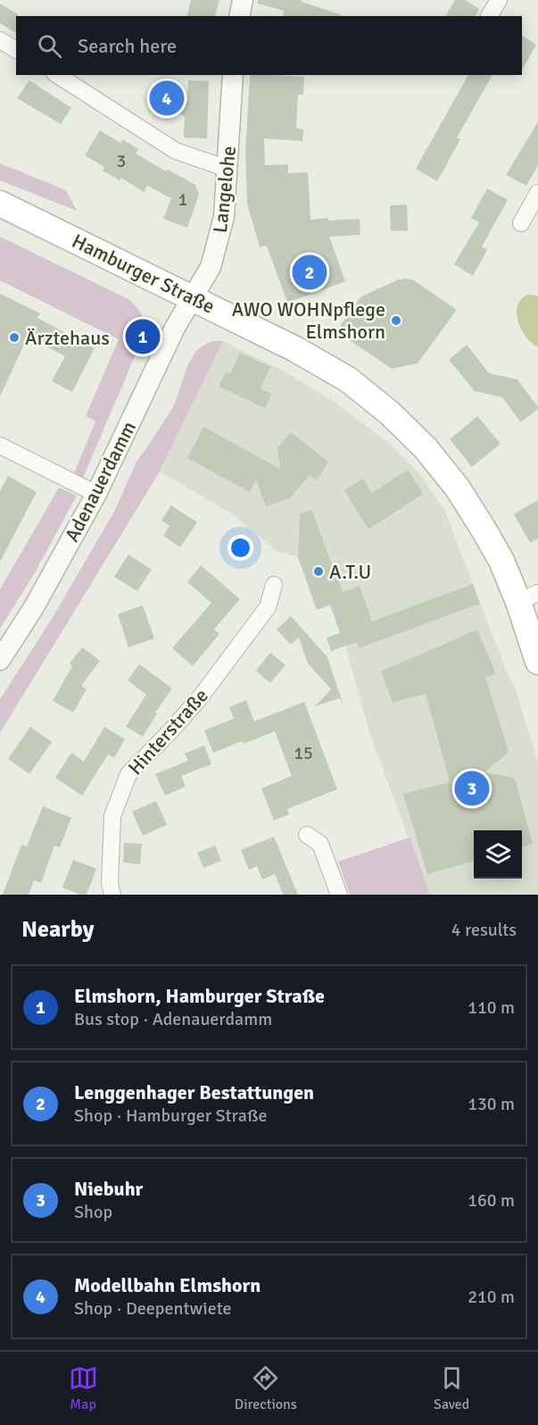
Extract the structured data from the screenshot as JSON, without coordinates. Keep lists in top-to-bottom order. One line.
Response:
{"streets":{"main road":["Hamburger Straße"],"street":["Langelohe","Adenauerdamm","Hinterstraße"]},"crossings":[["Langelohe","Hamburger Straße"],["Langelohe","Adenauerdamm"],["Hamburger Straße","Adenauerdamm"]],"places":["AWO WOHNpflege Elmshorn","Ärztehaus","A.T.U"],"house_numbers":["3","1","15"],"page":{"search":"Search here","pins":["4","2","1","3"],"heading":["Nearby","4 results"],"list":[{"mark":"1","name":"Elmshorn, Hamburger Straße","note":"Bus stop · Adenauerdamm","value":"110 m"},{"mark":"2","name":"Lenggenhager Bestattungen","note":"Shop · Hamburger Straße","value":"130 m"},{"mark":"3","name":"Niebuhr","note":"Shop","value":"160 m"},{"mark":"4","name":"Modellbahn Elmshorn","note":"Shop · Deepentwiete","value":"210 m"}],"nav":["Map","Directions","Saved"]}}
